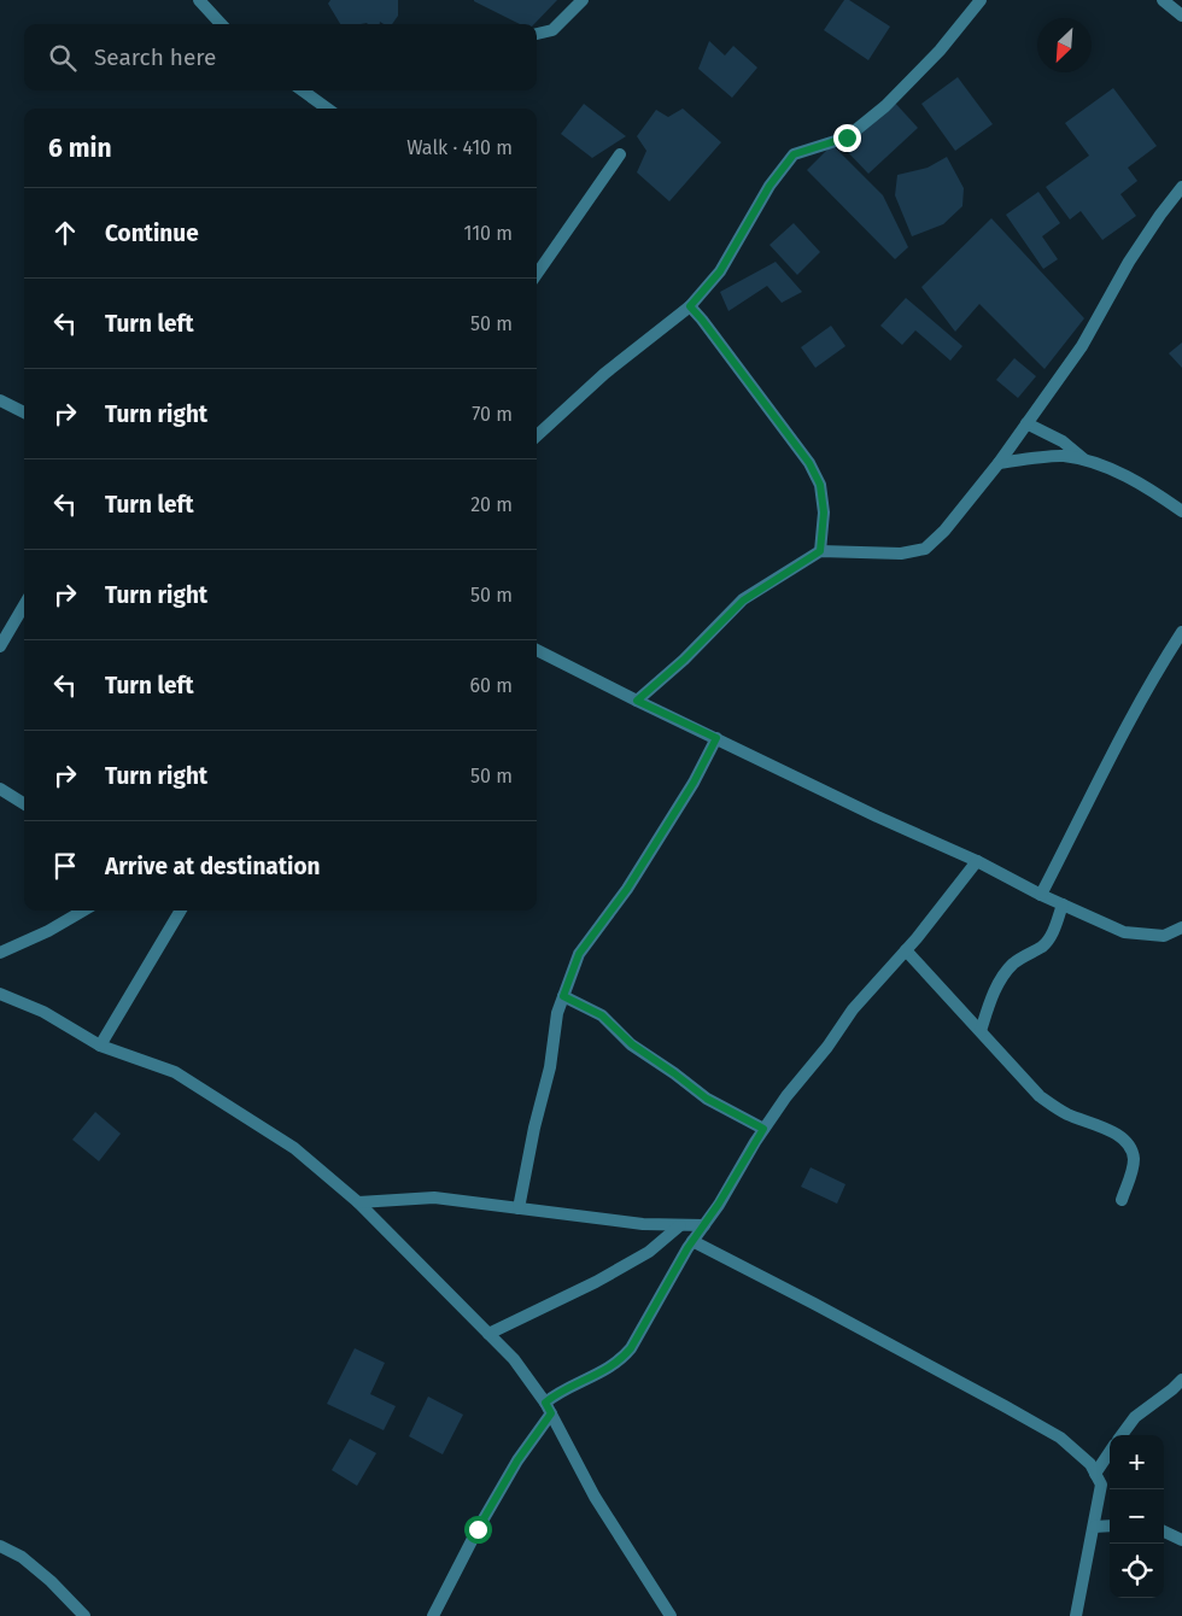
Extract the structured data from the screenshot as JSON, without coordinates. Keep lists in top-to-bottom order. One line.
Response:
{"north":"bottom left","page":{"search":"Search here","heading":["6 min","Walk · 410 m"],"list":[["Continue","110 m"],["Turn left","50 m"],["Turn right","70 m"],["Turn left","20 m"],["Turn right","50 m"],["Turn left","60 m"],["Turn right","50 m"],"Arrive at destination"],"map_buttons":["+","−"]}}
